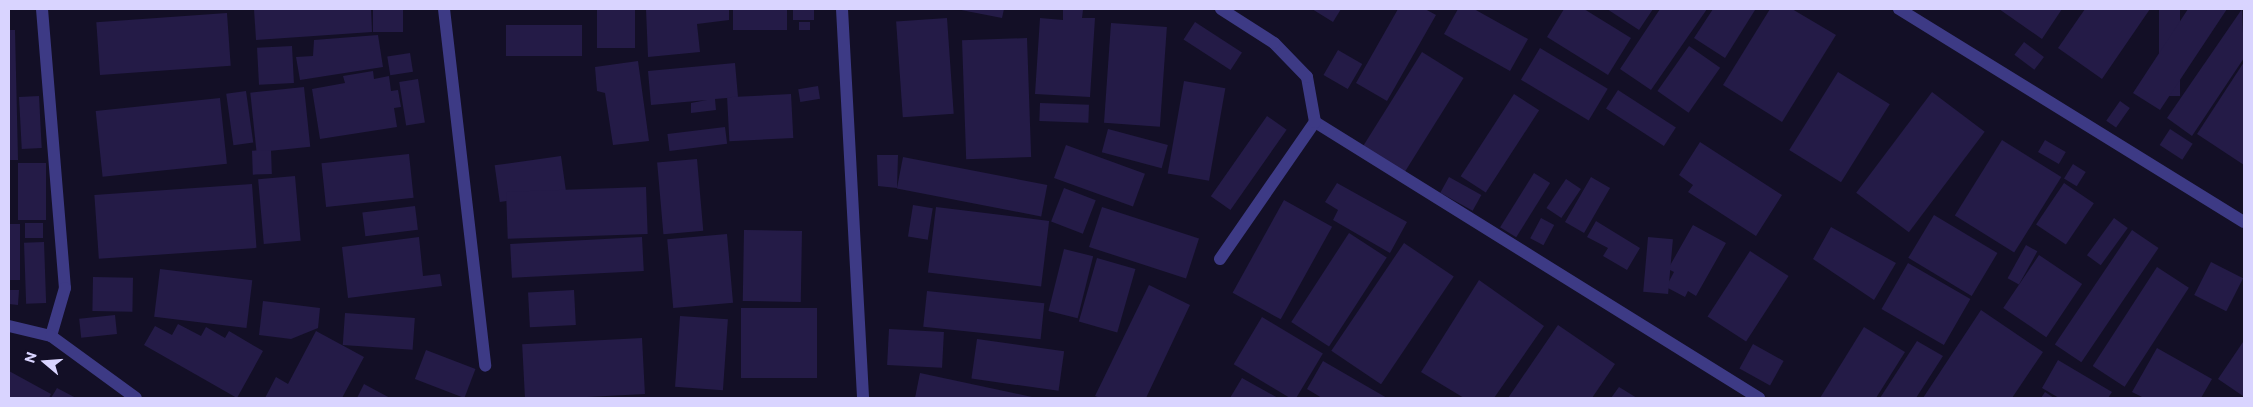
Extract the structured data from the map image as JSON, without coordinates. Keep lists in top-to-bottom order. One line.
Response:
{"north":"left"}
